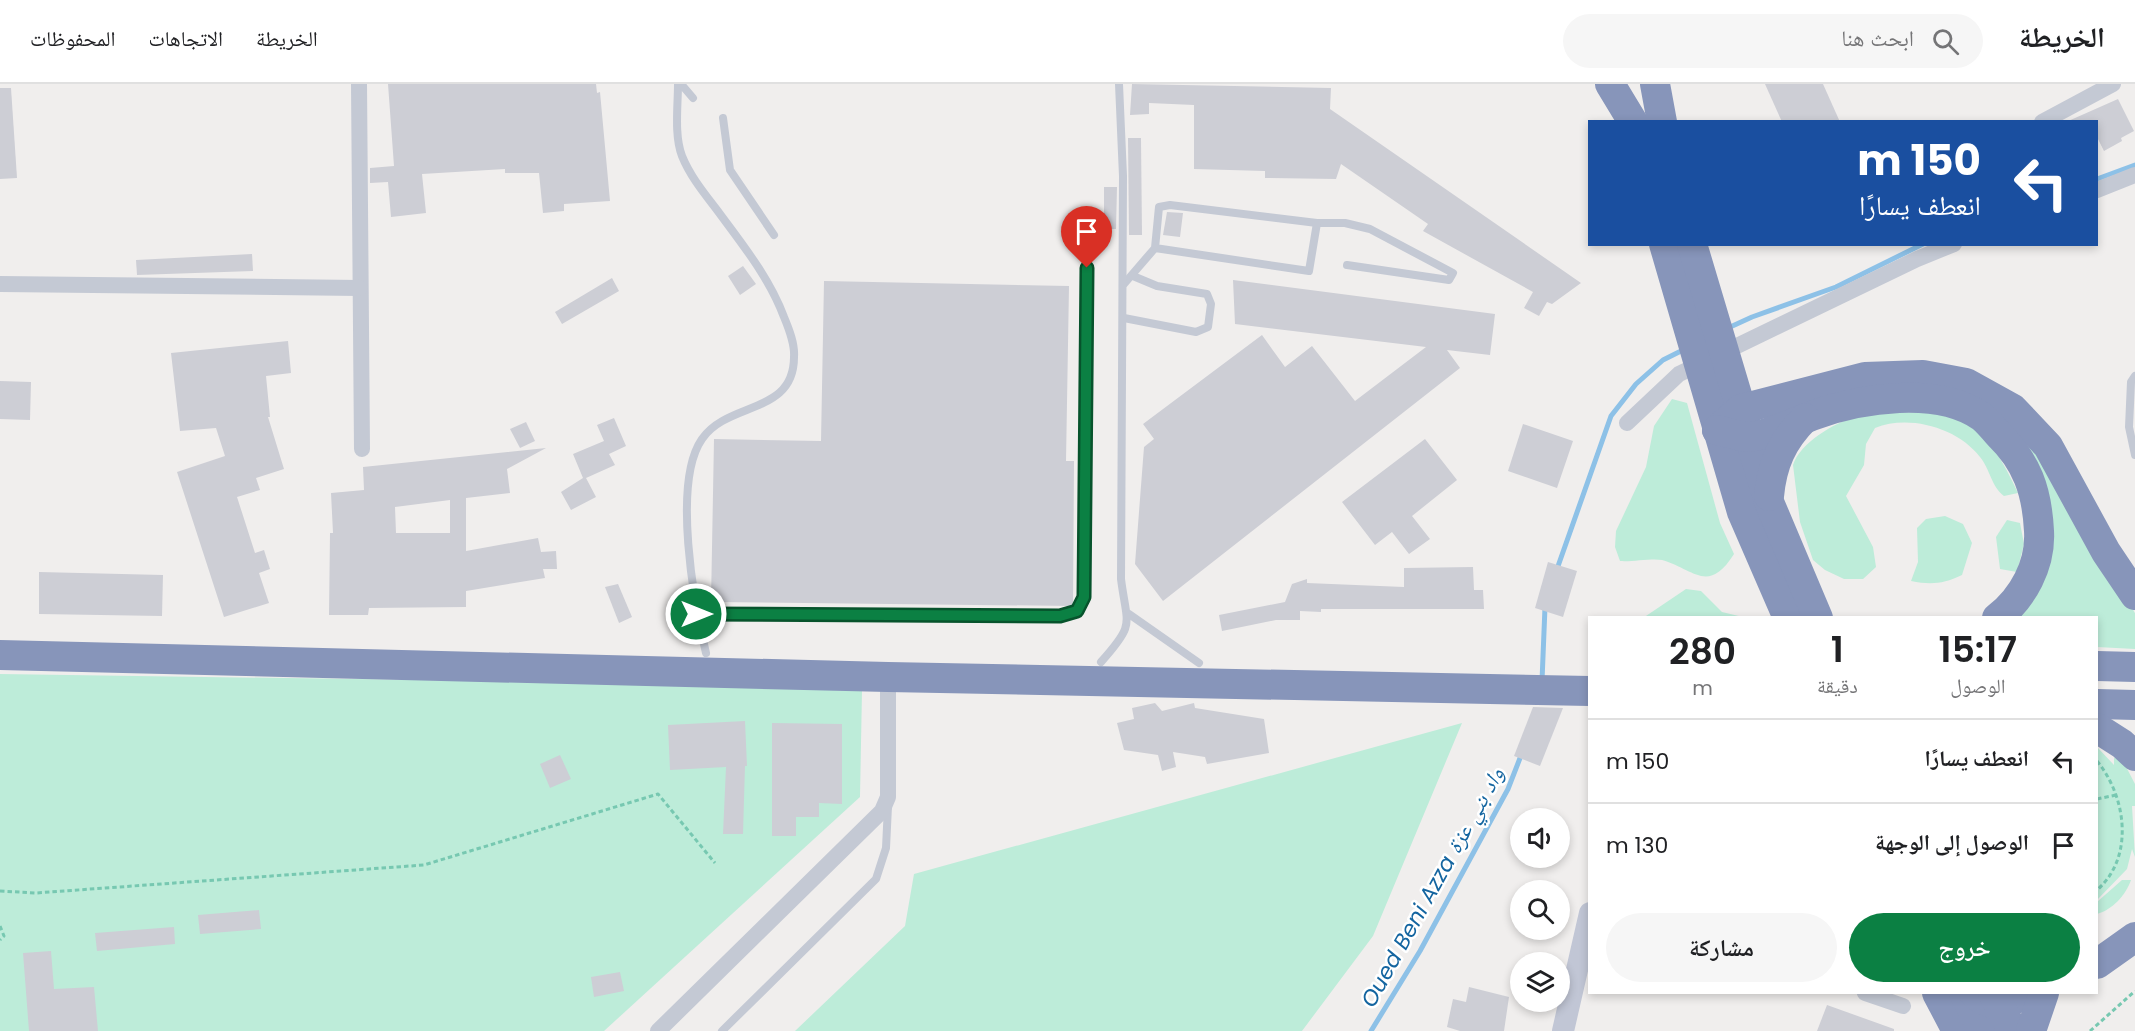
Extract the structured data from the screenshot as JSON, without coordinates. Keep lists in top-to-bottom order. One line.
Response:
{"water":["Oued Beni Azza واد بني عزة"],"page":{"header":"الخريطة","search":"ابحث هنا","nav":["الخريطة","الاتجاهات","المحفوظات"],"turn":["150 m","انعطف يسارًا"],"eta":["15:17","الوصول","1","دقيقة","280","m"],"list":[{"name":"انعطف يسارًا","value":"150 m"},{"name":"الوصول إلى الوجهة","value":"130 m"}],"buttons":["خروج","مشاركة"]}}
